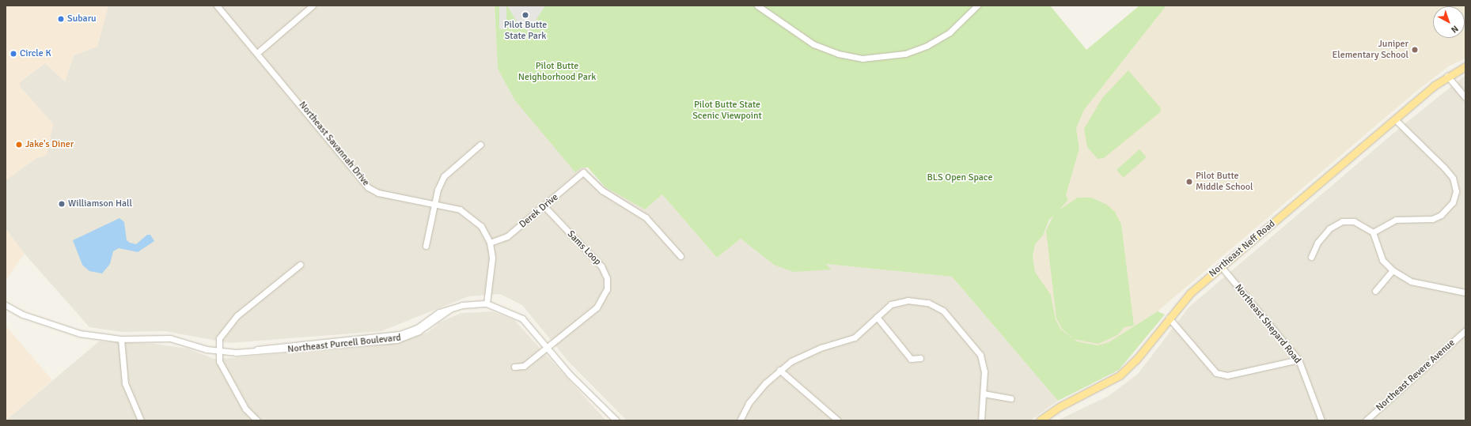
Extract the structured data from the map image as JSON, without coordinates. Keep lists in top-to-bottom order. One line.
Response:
{"streets":{"main road":["Northeast Neff Road"],"street":["Northeast Savannah Drive","Derek Drive","Sams Loop","Northeast Shepard Road","Northeast Purcell Boulevard","Northeast Revere Avenue"]},"crossings":[["Northeast Savannah Drive","Derek Drive"],["Northeast Savannah Drive","Northeast Purcell Boulevard"],["Derek Drive","Sams Loop"],["Northeast Neff Road","Northeast Shepard Road"]],"parks":["Pilot Butte Neighborhood Park","Pilot Butte State Scenic Viewpoint","BLS Open Space"],"places":["Pilot Butte State Park","Subaru","Juniper Elementary School","Circle K","Jake's Diner","Pilot Butte Middle School","Williamson Hall"],"north":"bottom right"}
